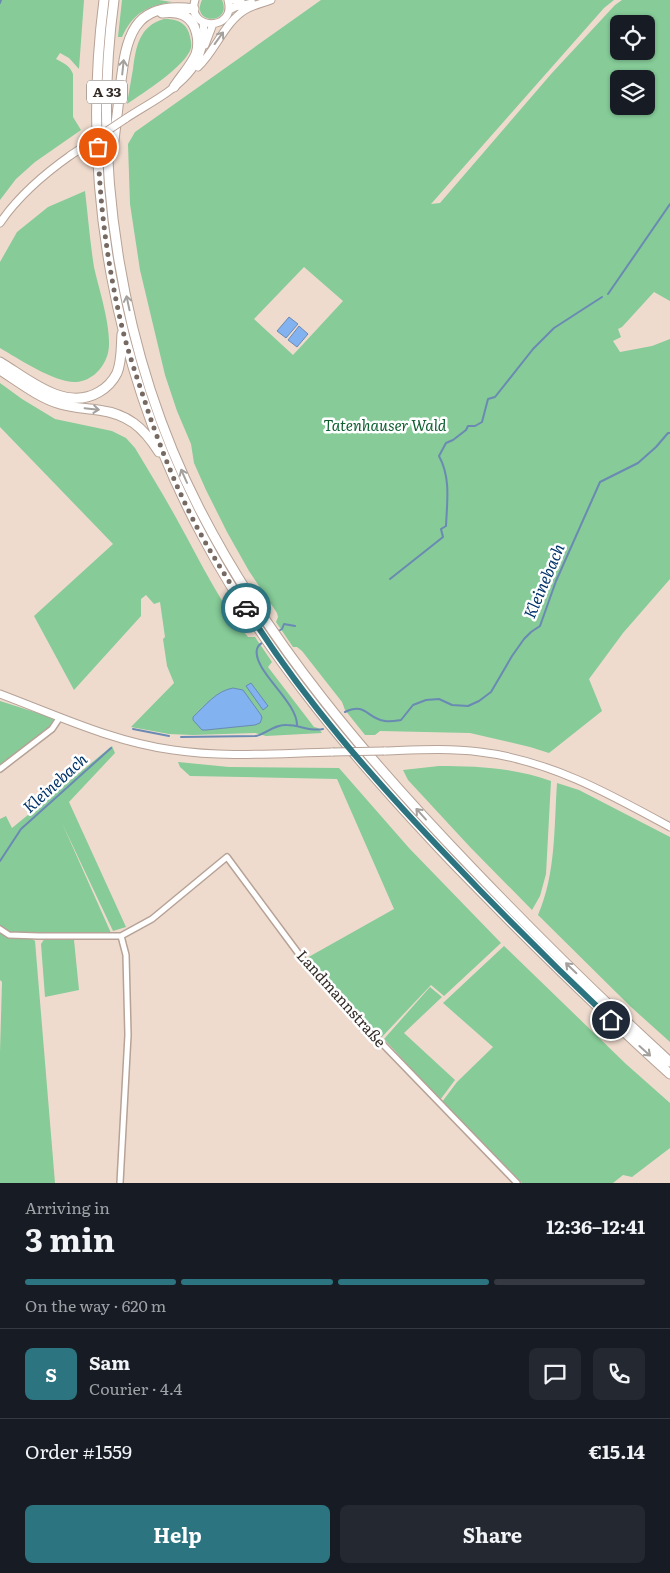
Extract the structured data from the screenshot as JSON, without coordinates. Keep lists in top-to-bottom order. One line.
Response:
{"streets":{"highway":["A 33"],"street":["Landmannstraße"]},"water":["Kleinebach"],"parks":["Tatenhauser Wald"],"page":{"heading":["3 min","Arriving in","12:36–12:41"],"panel":["Sam","Courier · 4.4","Order #1559","€15.14"],"bar":"On the way · 620 m","round":"S","buttons":["Help","Share"]}}
